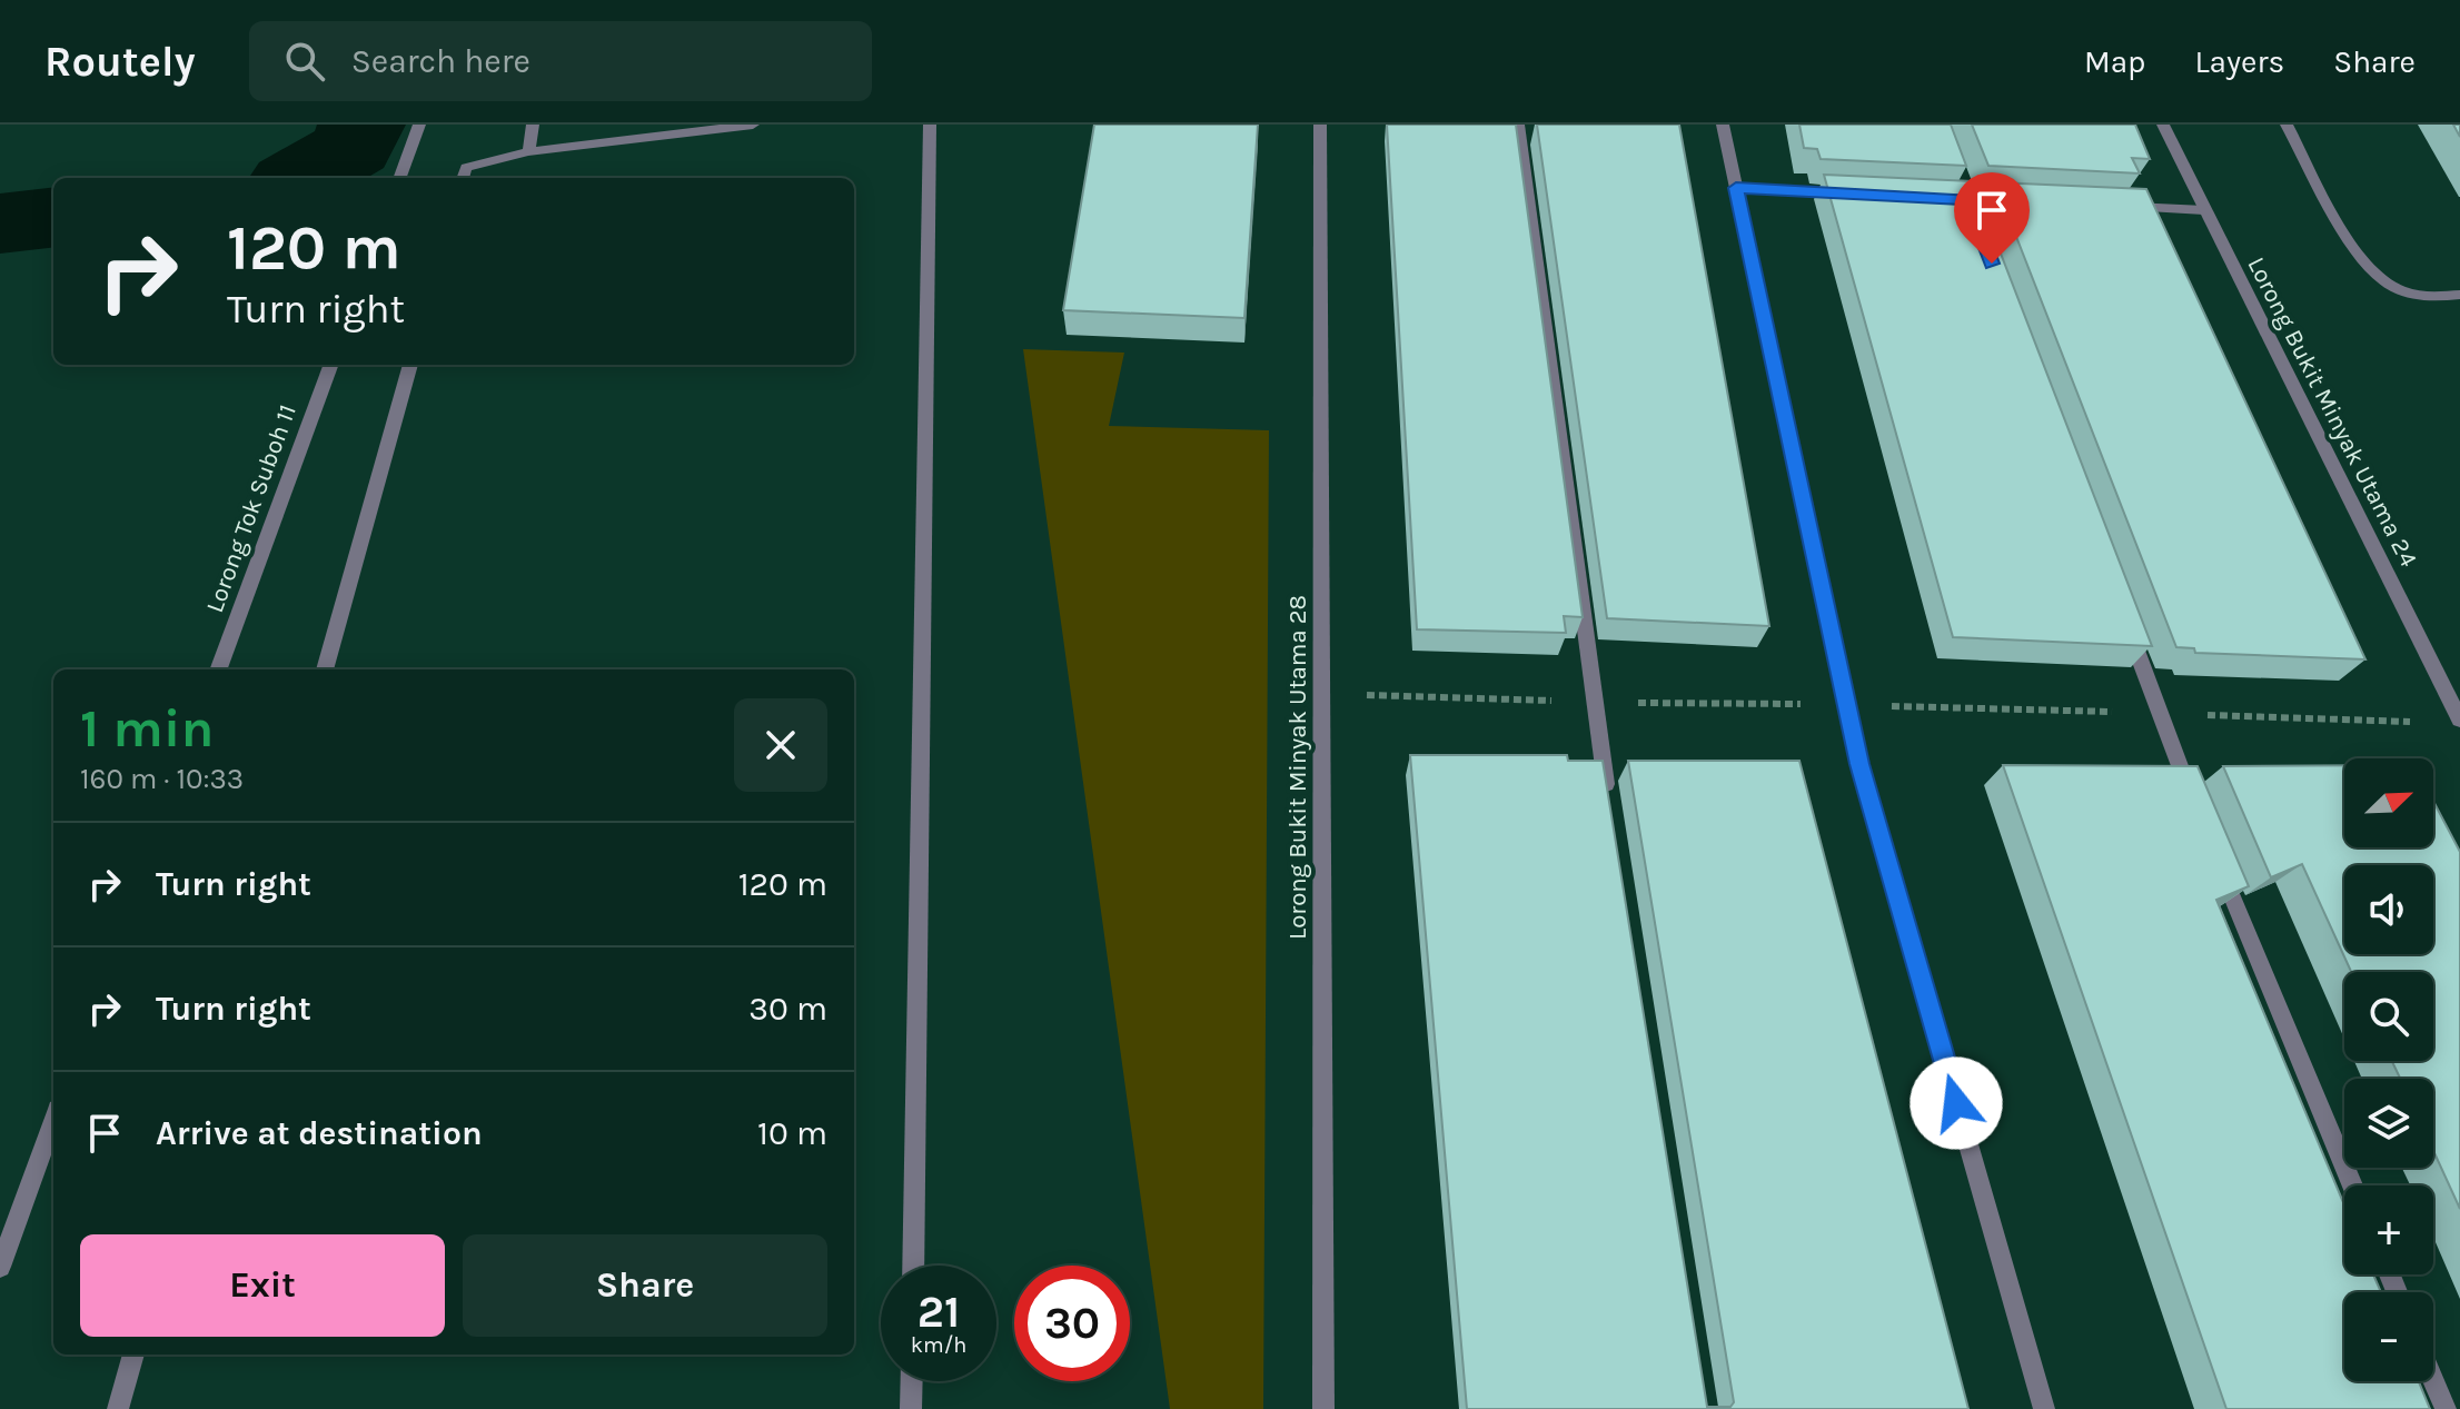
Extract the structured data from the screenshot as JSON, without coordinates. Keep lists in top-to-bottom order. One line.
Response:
{"streets":{"street":["Lorong Bukit Minyak Utama 24","Lorong Tok Suboh 11","Lorong Bukit Minyak Utama 28"]},"north":"top right","page":{"header":"Routely","search":"Search here","nav":["Map","Layers","Share"],"turn":["120 m","Turn right"],"heading":["1 min","160 m · 10:33"],"map_buttons":["+","−"],"list":[{"name":"Turn right","value":"120 m"},{"name":"Turn right","value":"30 m"},{"name":"Arrive at destination","value":"10 m"}],"buttons":["Exit","Share"],"speed":"21 km/h","limit":"30"}}
